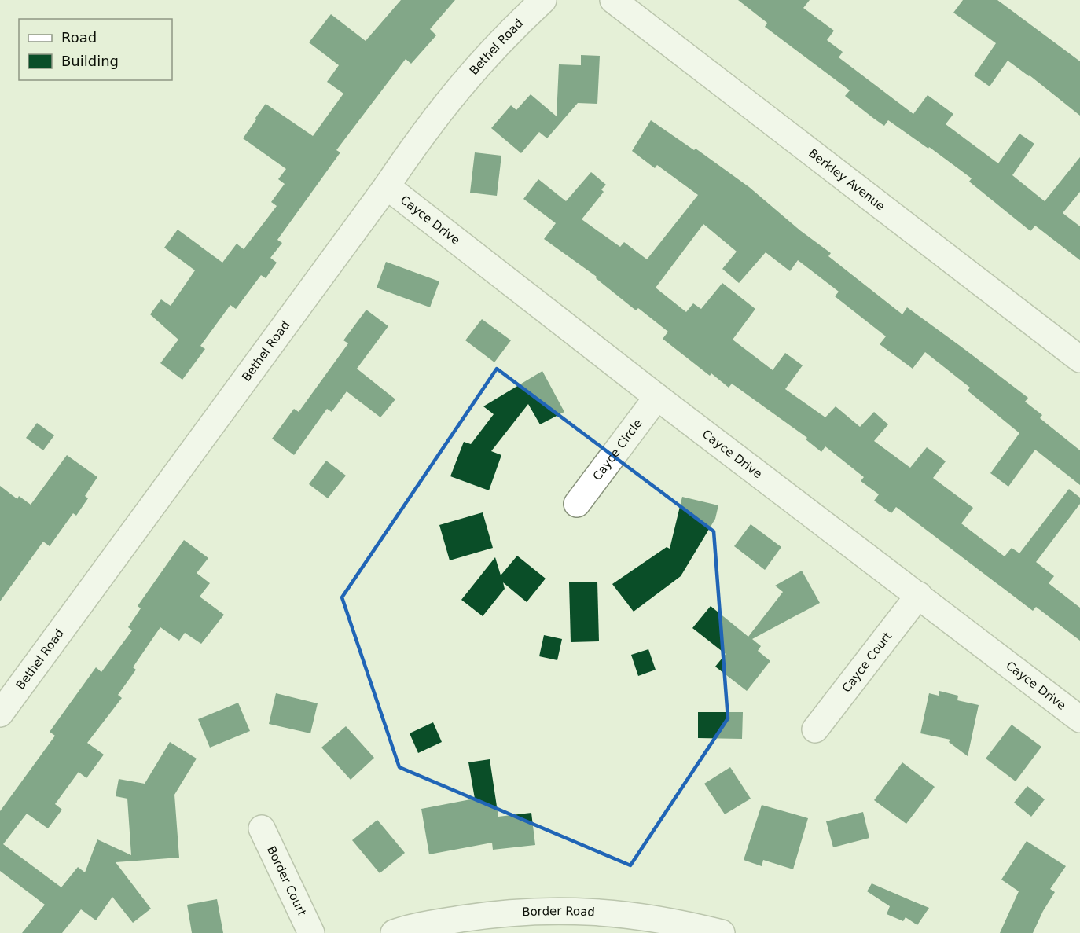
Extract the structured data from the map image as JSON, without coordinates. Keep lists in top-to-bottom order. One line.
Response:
{"streets":{"street":["Bethel Road","Berkley Avenue","Cayce Drive","Cayce Circle","Cayce Court","Border Court","Border Road"]},"crossings":[["Bethel Road","Cayce Drive"],["Cayce Drive","Cayce Circle"],["Cayce Drive","Cayce Court"]],"legend":["Road","Building"]}
